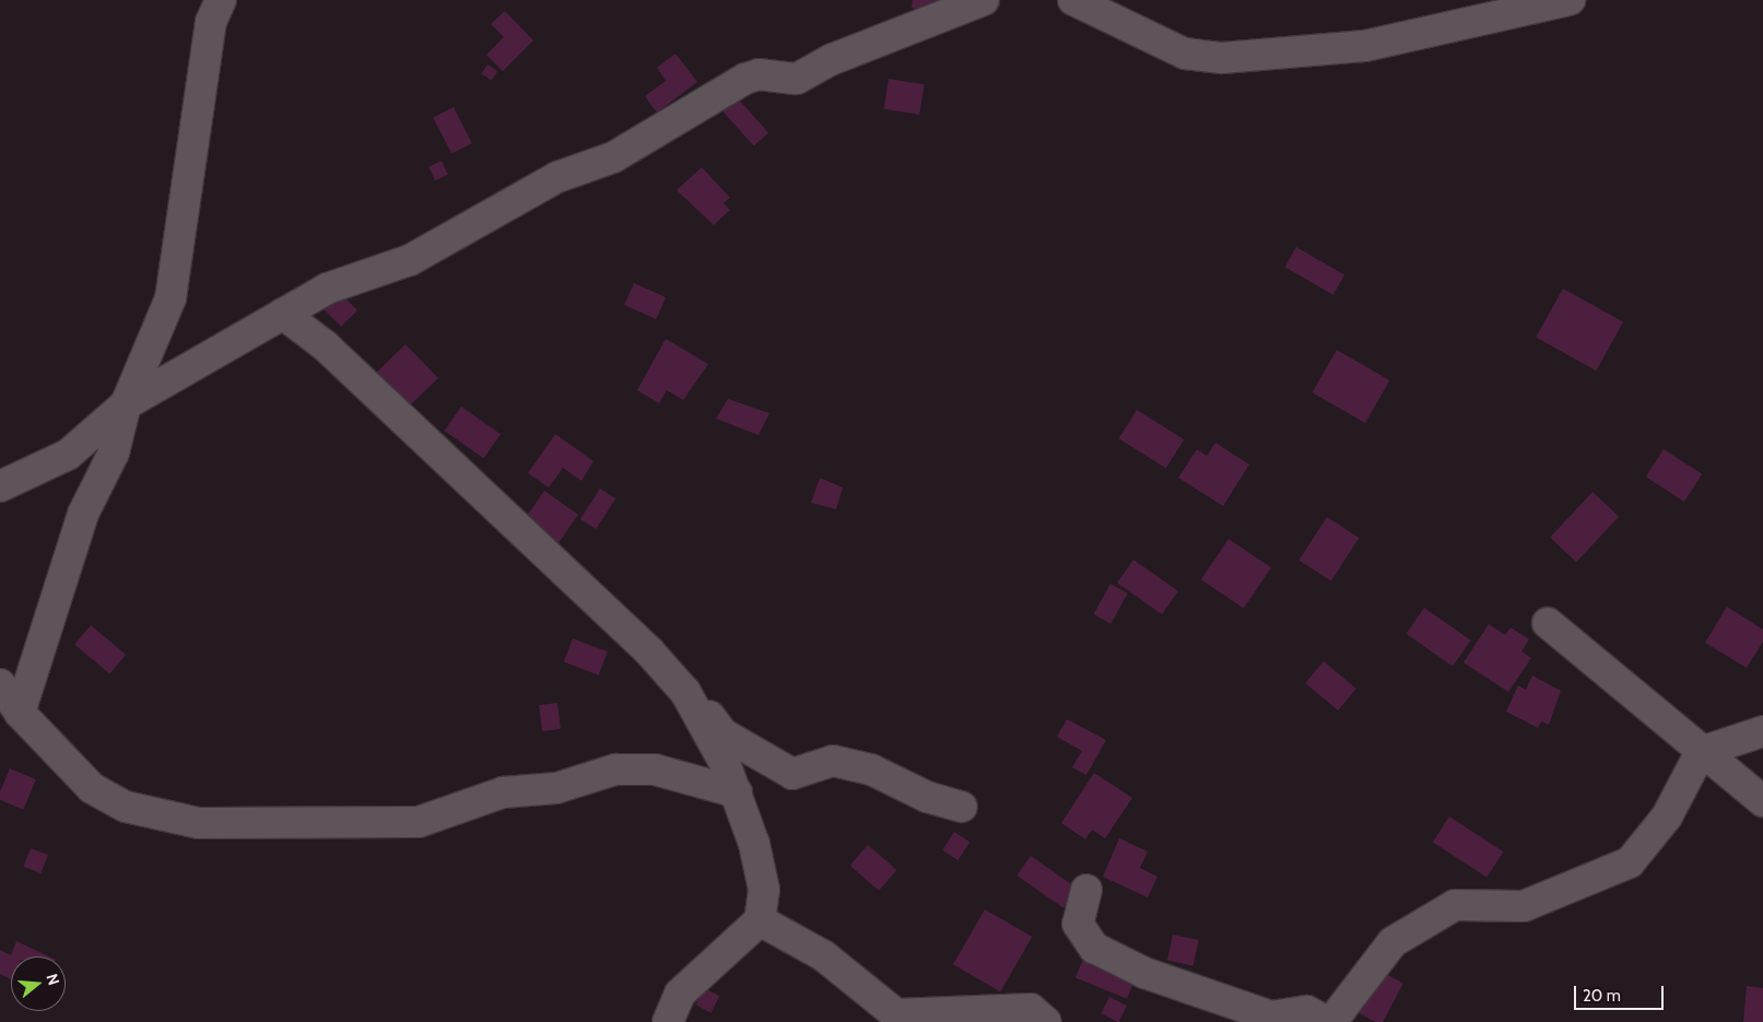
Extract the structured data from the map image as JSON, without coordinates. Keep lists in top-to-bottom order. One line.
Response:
{"scale_bar":"20 m","north":"right"}
